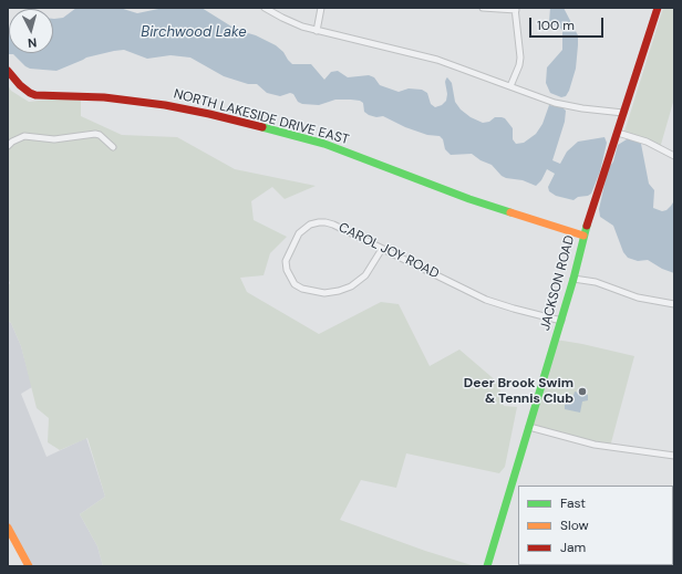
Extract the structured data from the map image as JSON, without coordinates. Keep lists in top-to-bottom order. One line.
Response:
{"streets":{"street":["NORTH LAKESIDE DRIVE EAST","CAROL JOY ROAD","JACKSON ROAD"]},"crossings":[["NORTH LAKESIDE DRIVE EAST","JACKSON ROAD"],["CAROL JOY ROAD","JACKSON ROAD"]],"water":["Birchwood Lake"],"places":["Deer Brook Swim & Tennis Club"],"legend":["Fast","Slow","Jam"],"scale_bar":"100 m","north":"bottom"}
